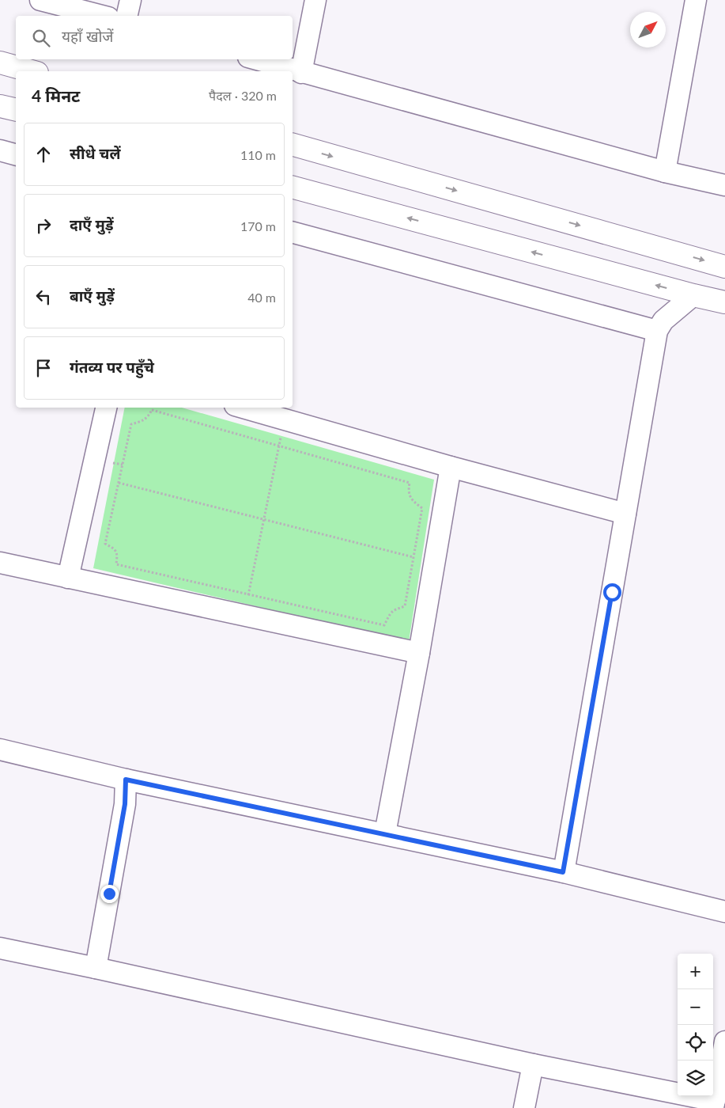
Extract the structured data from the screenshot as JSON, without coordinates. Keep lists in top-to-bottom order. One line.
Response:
{"north":"top right","page":{"search":"यहाँ खोजें","heading":["4 मिनट","पैदल · 320 m"],"list":[["सीधे चलें","110 m"],["दाएँ मुड़ें","170 m"],["बाएँ मुड़ें","40 m"],"गंतव्य पर पहुँचे"],"map_buttons":["+","−"]}}
